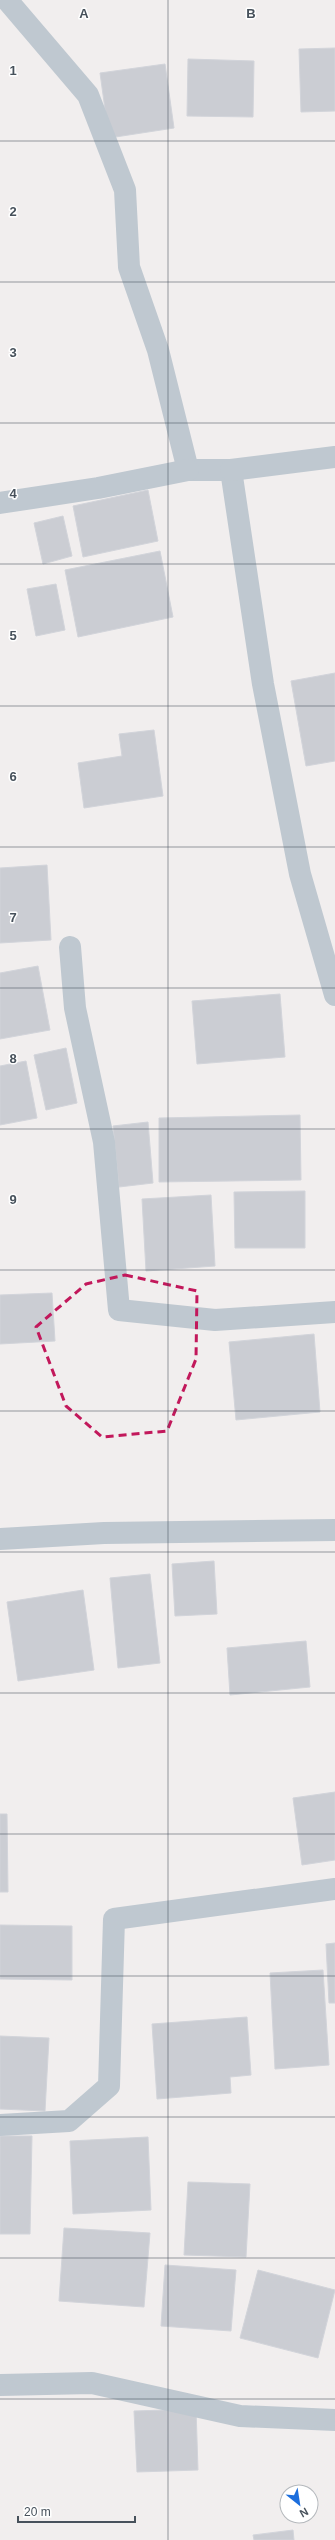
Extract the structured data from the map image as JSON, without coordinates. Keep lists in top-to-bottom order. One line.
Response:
{"scale_bar":"20 m","north":"bottom right","grid":{"columns":["A","B"],"rows":["1","2","3","4","5","6","7","8","9"]}}
